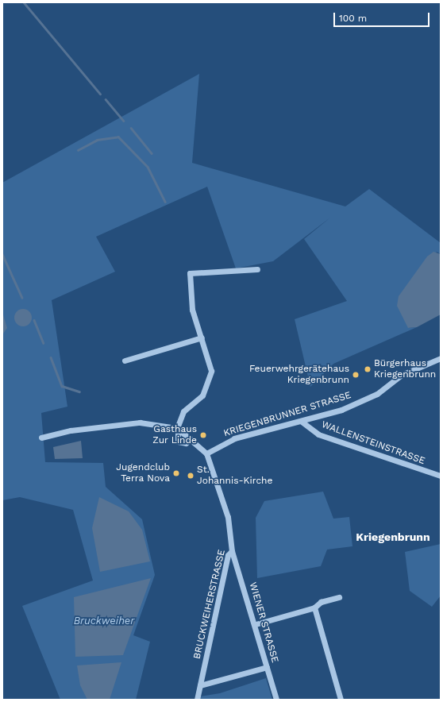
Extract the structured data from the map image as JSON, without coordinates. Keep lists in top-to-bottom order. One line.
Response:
{"streets":{"street":["KRIEGENBRUNNER STRASSE","WALLENSTEINSTRASSE","BRUCKWEIHERSTRASSE","WIENER STRASSE"]},"crossings":[["KRIEGENBRUNNER STRASSE","WALLENSTEINSTRASSE"],["KRIEGENBRUNNER STRASSE","BRUCKWEIHERSTRASSE"],["BRUCKWEIHERSTRASSE","WIENER STRASSE"]],"districts":["Kriegenbrunn"],"water":["Bruckweiher"],"places":["Bürgerhaus Kriegenbrunn","Feuerwehrgerätehaus Kriegenbrunn","Gasthaus Zur Linde","Jugendclub Terra Nova","St. Johannis-Kirche"],"scale_bar":"100 m"}
